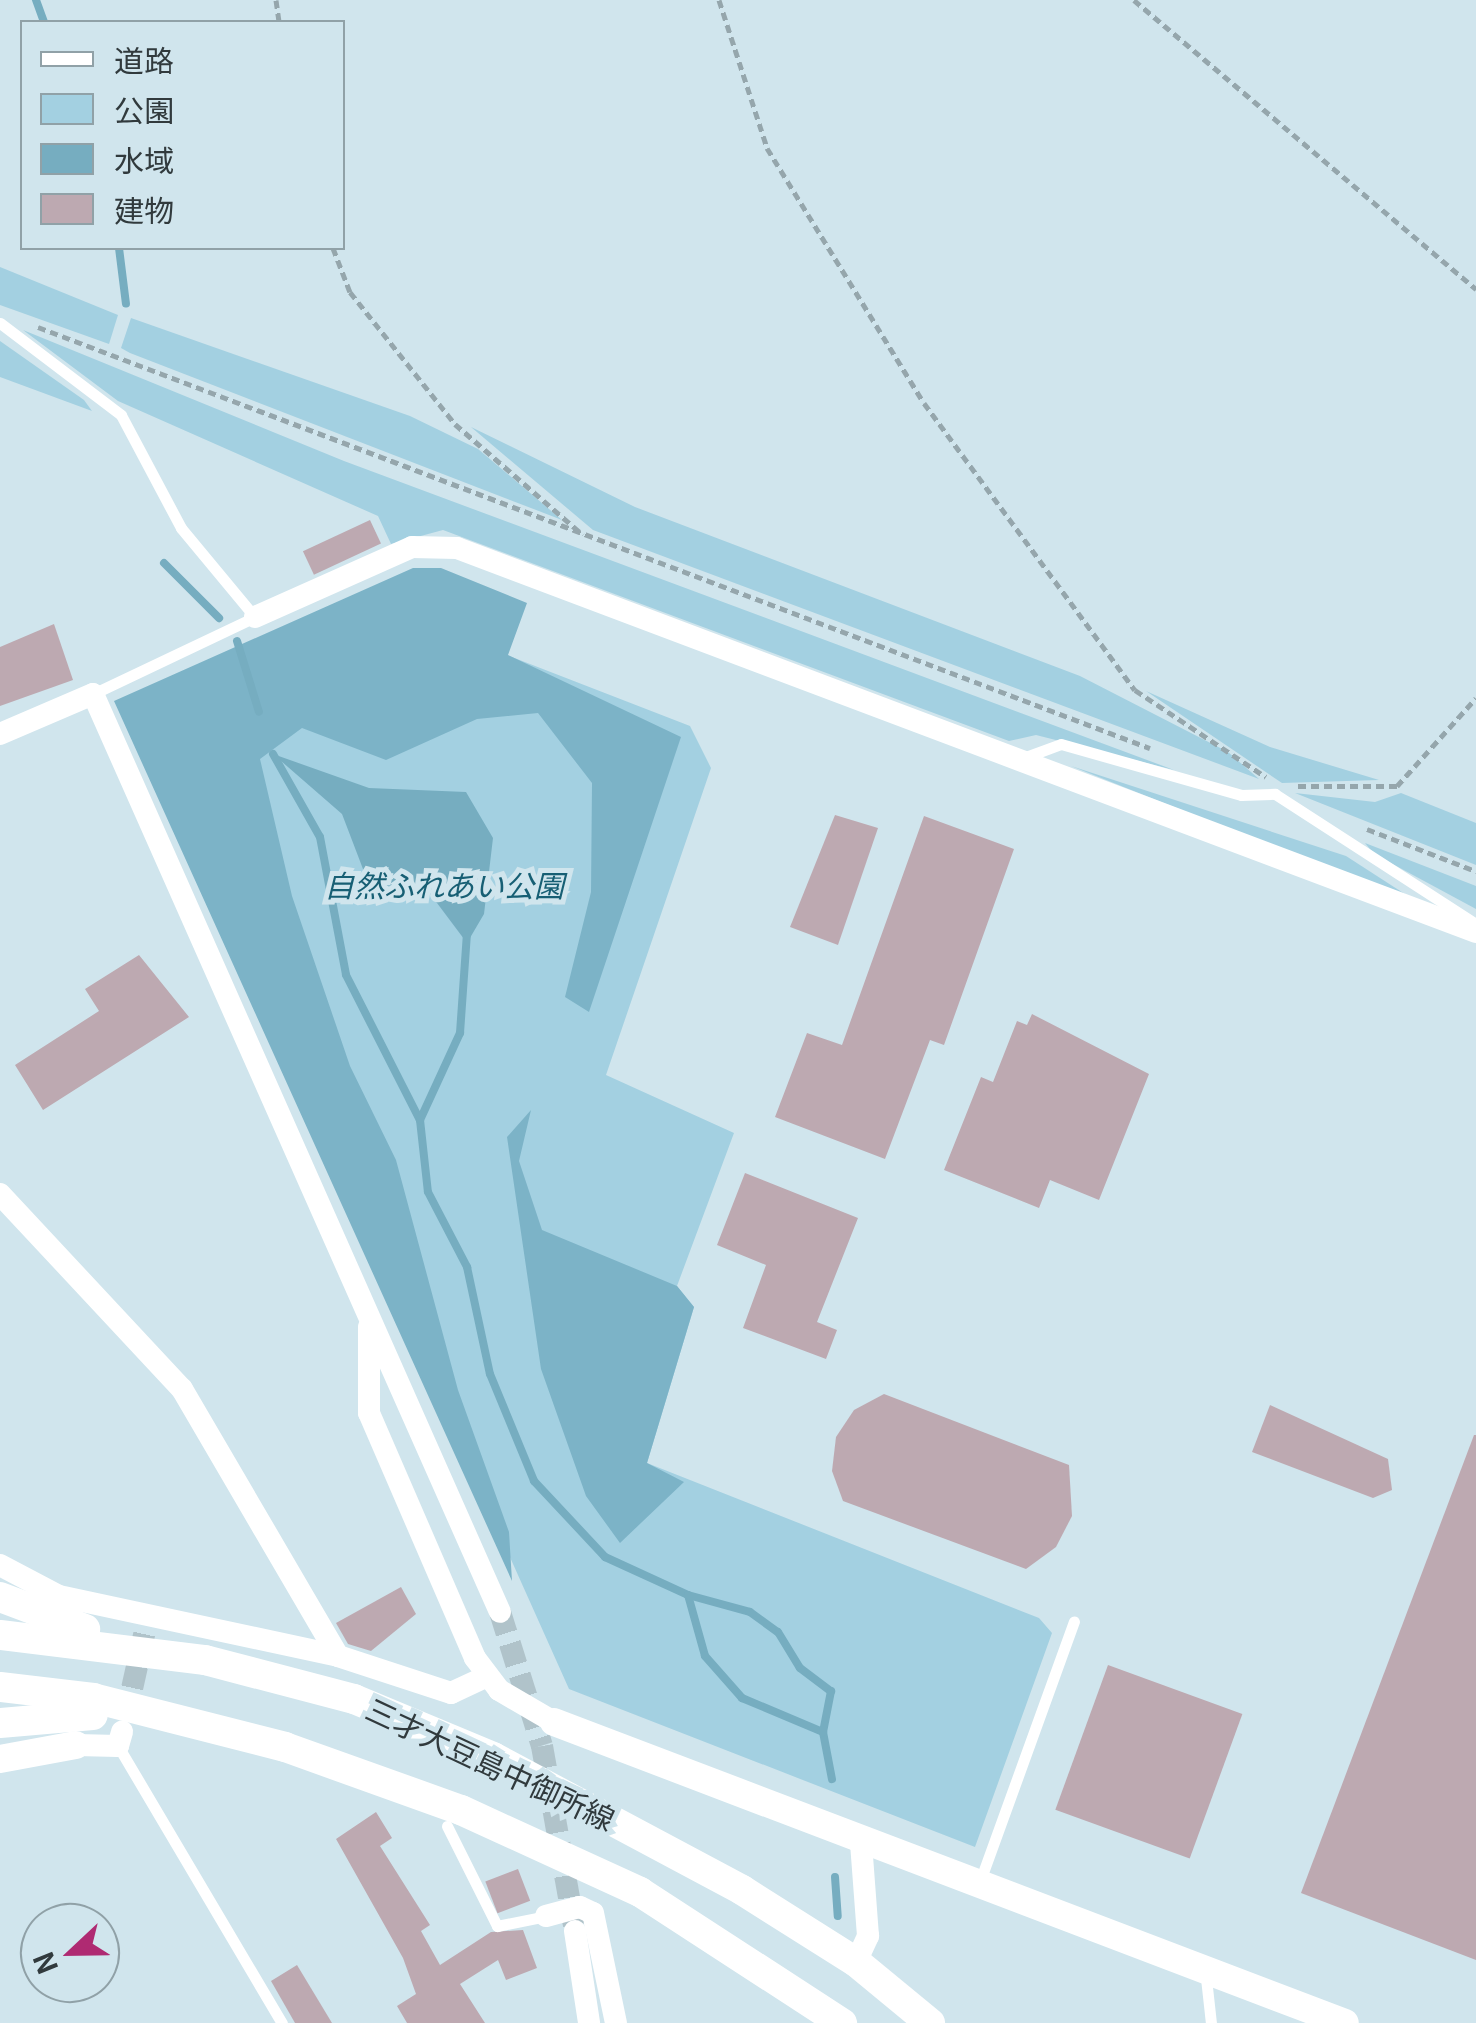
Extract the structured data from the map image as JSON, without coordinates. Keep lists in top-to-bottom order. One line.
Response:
{"streets":{"main road":["三才大豆島中御所線"]},"parks":["自然ふれあい公園"],"legend":["道路","公園","水域","建物"],"north":"left"}
